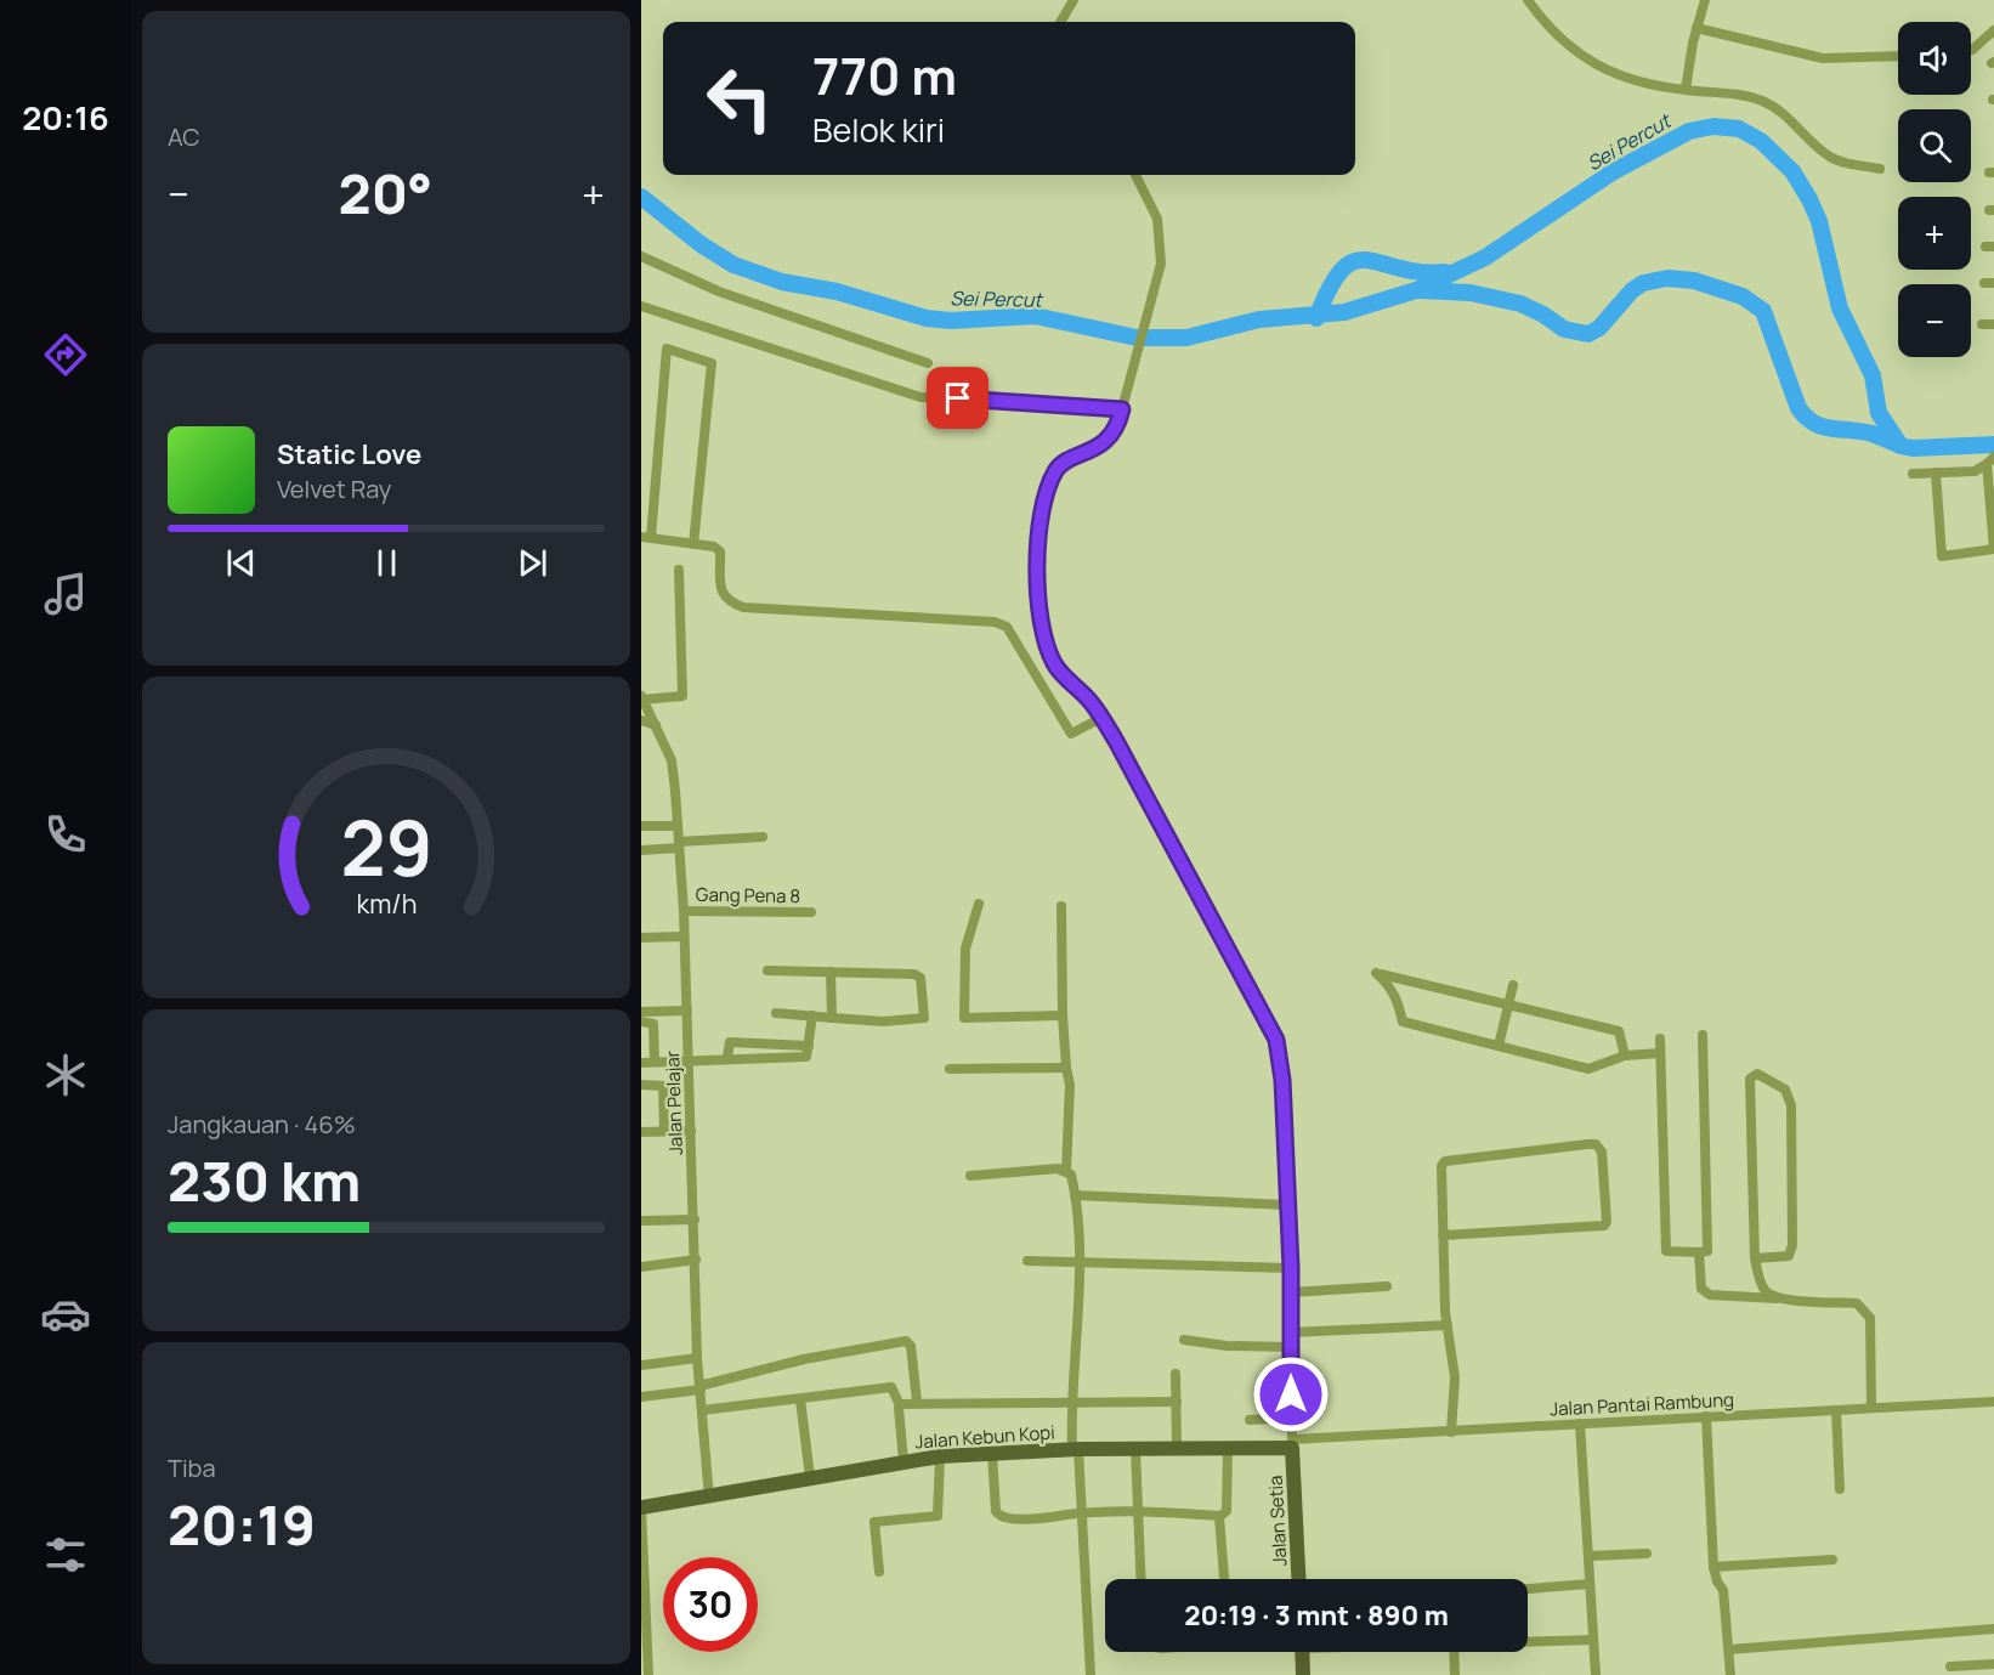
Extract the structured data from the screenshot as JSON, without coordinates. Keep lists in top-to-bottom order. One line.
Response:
{"streets":{"main road":["Jalan Kebun Kopi","Jalan Setia"],"street":["Gang Pena 8","Jalan Pelajar","Jalan Pantai Rambung"]},"crossings":[["Gang Pena 8","Jalan Pelajar"],["Jalan Pelajar","Jalan Kebun Kopi"],["Jalan Pantai Rambung","Jalan Kebun Kopi"],["Jalan Pantai Rambung","Jalan Setia"],["Jalan Kebun Kopi","Jalan Setia"]],"water":["Sei Percut"],"page":{"tabs":"20:16","tile":["AC",["Jangkauan · 46%","230 km"],["Tiba","20:19"]],"map_buttons":["+","−"],"turn":["770 m","Belok kiri"],"heat":["−","20°","+"],"song":["Static Love","Velvet Ray"],"limit":"30","trip":"20:19 · 3 mnt · 890 m","gauge":["29","km/h"]}}
